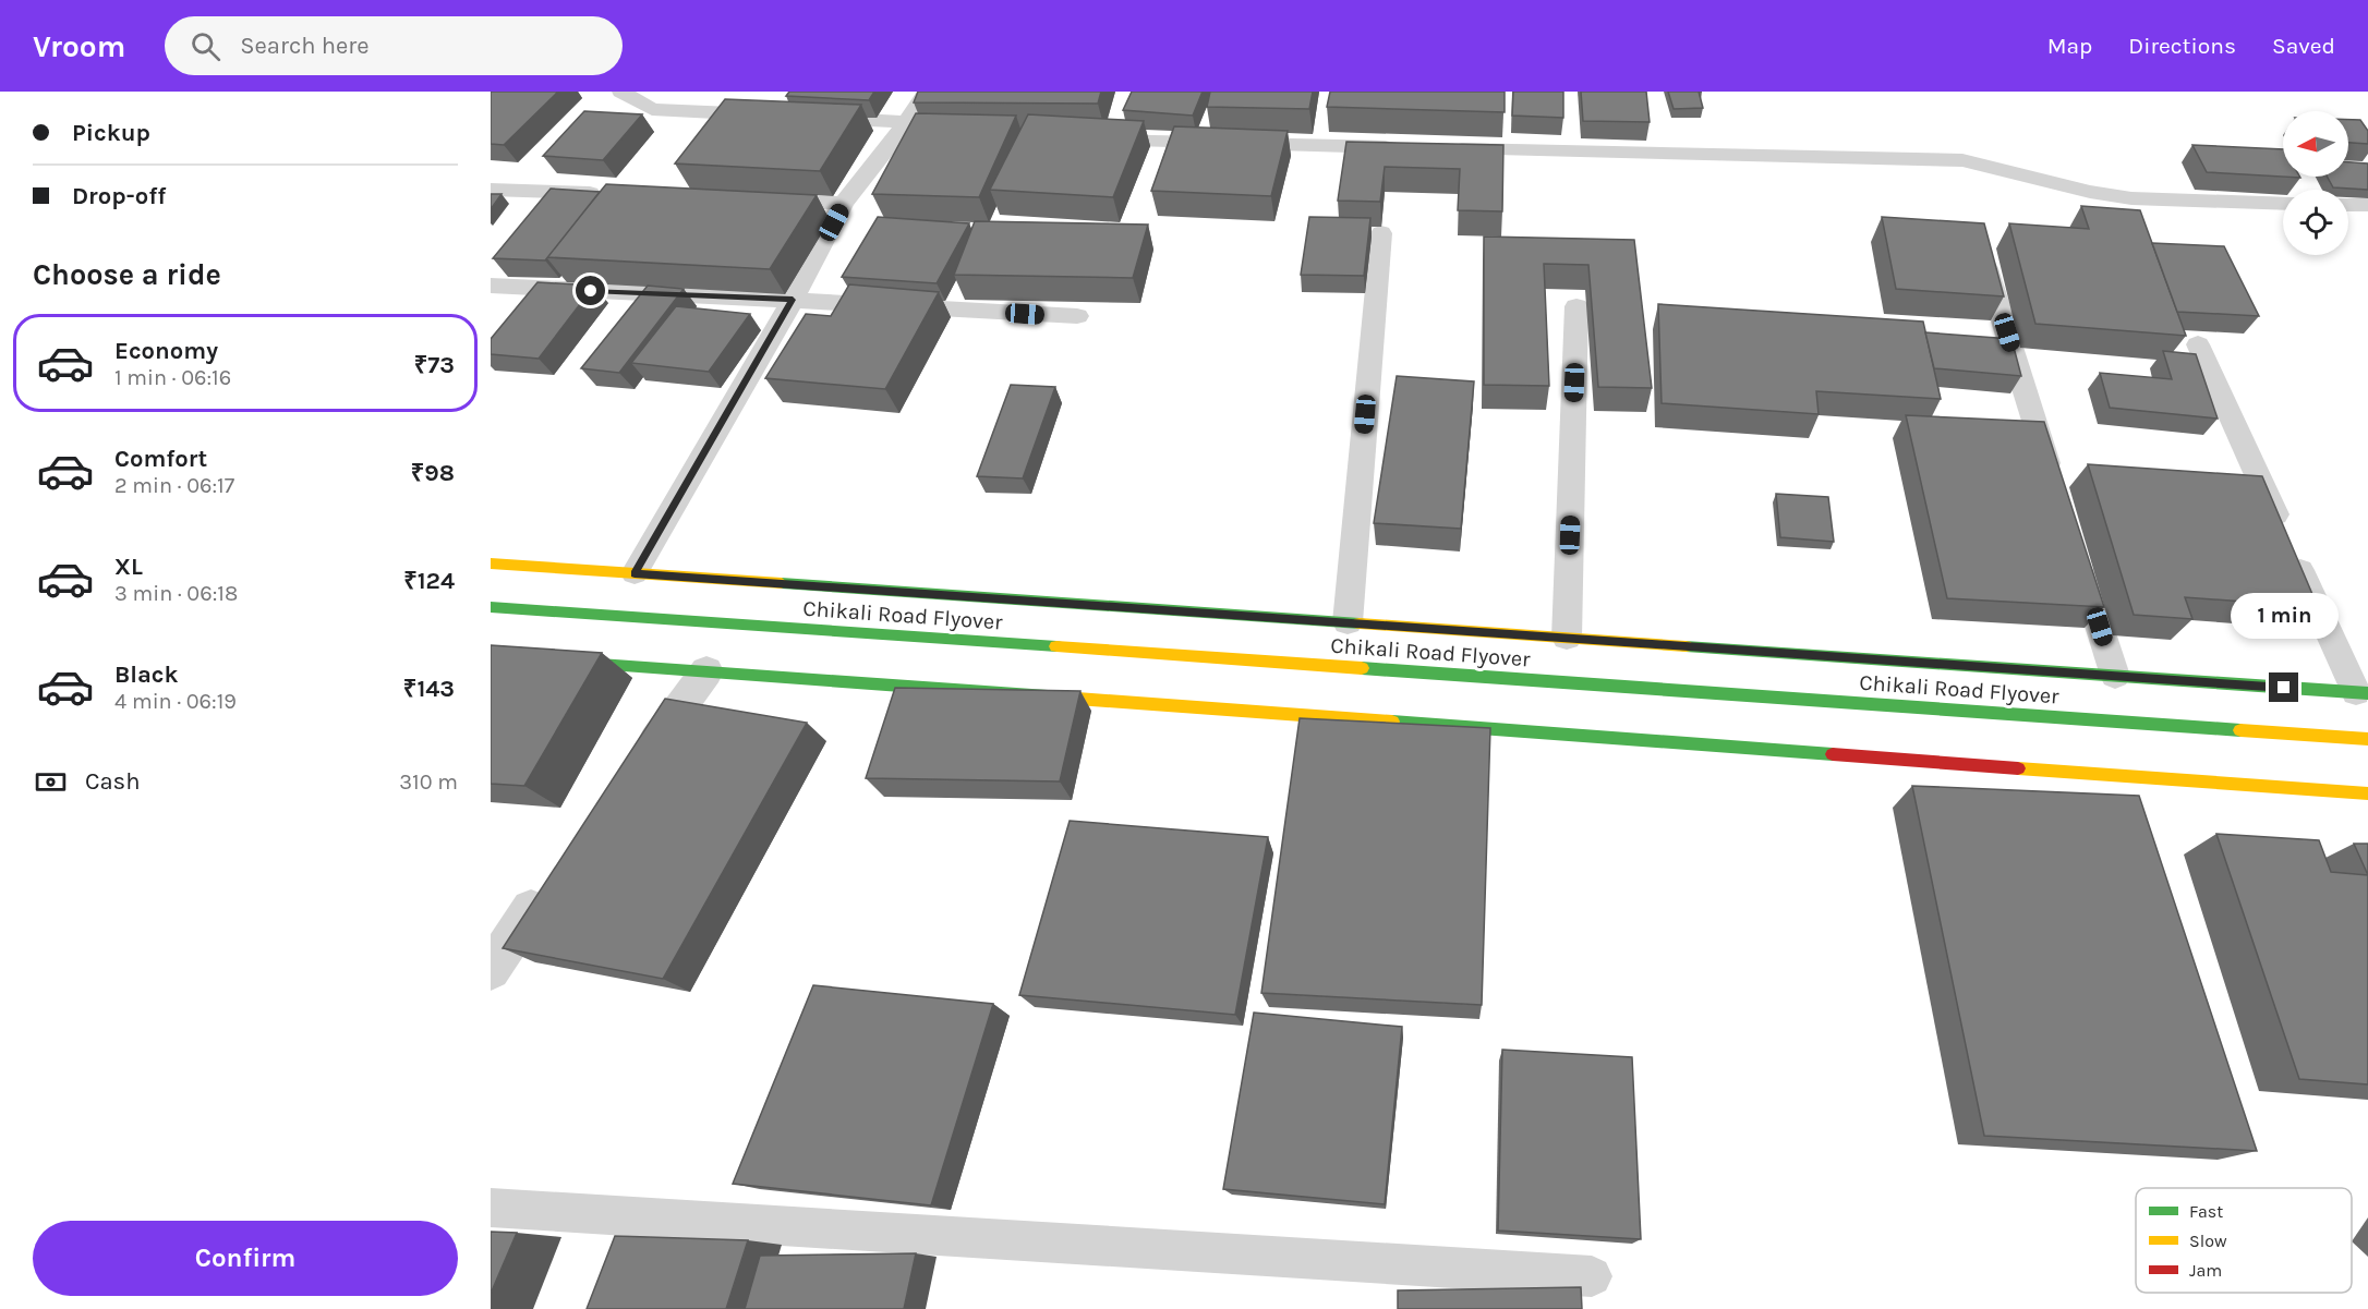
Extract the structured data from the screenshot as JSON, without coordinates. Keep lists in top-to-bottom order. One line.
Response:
{"streets":{"main road":["Chikali Road Flyover"]},"legend":["Fast","Slow","Jam"],"north":"left","page":{"header":"Vroom","search":"Search here","nav":["Map","Directions","Saved"],"banner":["Pickup","Drop-off"],"heading":"Choose a ride","list":[{"name":"Economy","note":"1 min · 06:16","value":"₹73"},{"name":"Comfort","note":"2 min · 06:17","value":"₹98"},{"name":"XL","note":"3 min · 06:18","value":"₹124"},{"name":"Black","note":"4 min · 06:19","value":"₹143"}],"bubble":"1 min","pay":["Cash","310 m"],"buttons":"Confirm"}}
